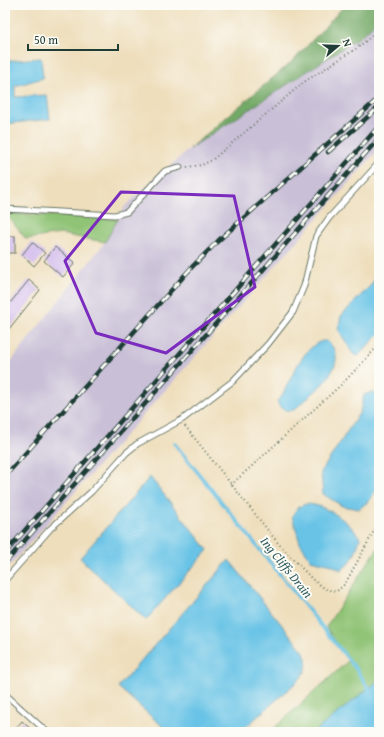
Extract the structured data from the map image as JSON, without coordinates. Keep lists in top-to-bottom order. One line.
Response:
{"water":["Ing Cliffs Drain"],"scale_bar":"50 m","north":"right"}
